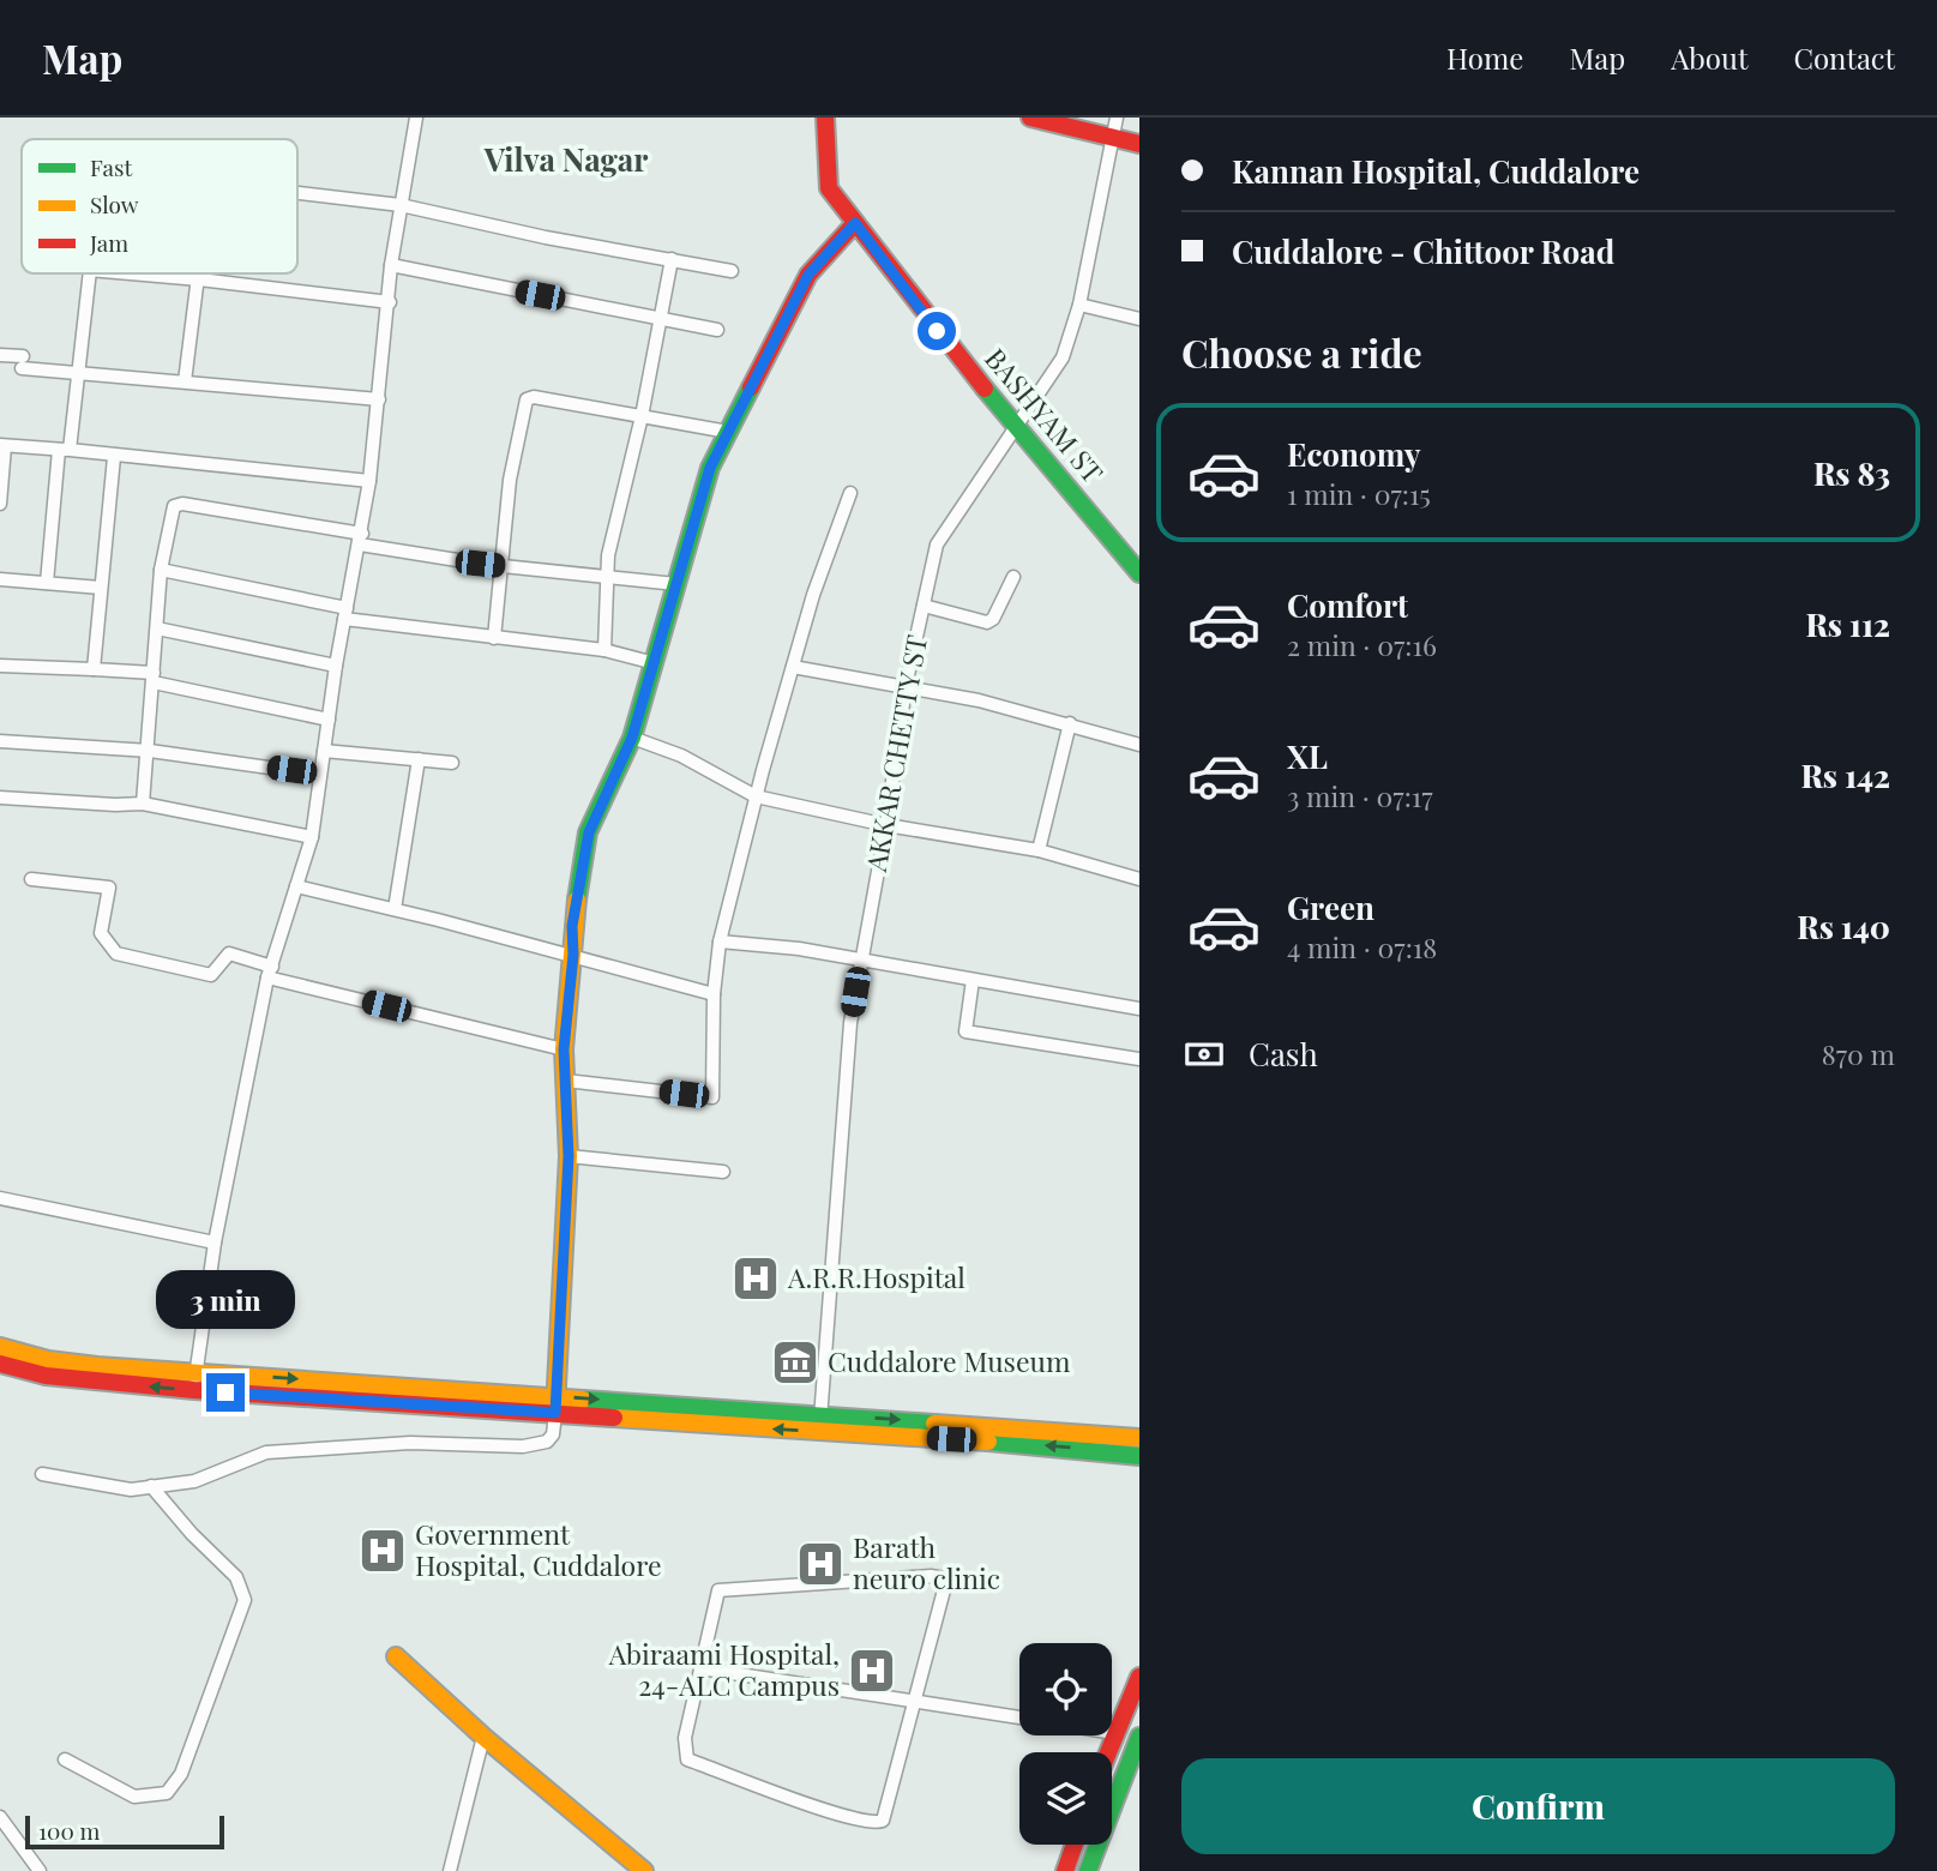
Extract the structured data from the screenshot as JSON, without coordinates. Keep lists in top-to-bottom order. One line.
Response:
{"streets":{"main road":["BASHYAM ST"],"street":["AKKAR CHETTY ST"]},"crossings":[["BASHYAM ST","AKKAR CHETTY ST"]],"districts":["Vilva Nagar"],"places":{"hospital":["A.R.R.Hospital","Government Hospital, Cuddalore","Barath neuro clinic","Abiraami Hospital, 24-ALC Campus"],"museum":["Cuddalore Museum"]},"legend":["Fast","Slow","Jam"],"scale_bar":"100 m","page":{"header":"Map","nav":["Home","Map","About","Contact"],"banner":["Kannan Hospital, Cuddalore","Cuddalore - Chittoor Road"],"heading":"Choose a ride","list":[{"name":"Economy","note":"1 min · 07:15","value":"Rs 83"},{"name":"Comfort","note":"2 min · 07:16","value":"Rs 112"},{"name":"XL","note":"3 min · 07:17","value":"Rs 142"},{"name":"Green","note":"4 min · 07:18","value":"Rs 140"}],"pay":["Cash","870 m"],"bubble":"3 min","buttons":"Confirm","scale":"100 m"}}
